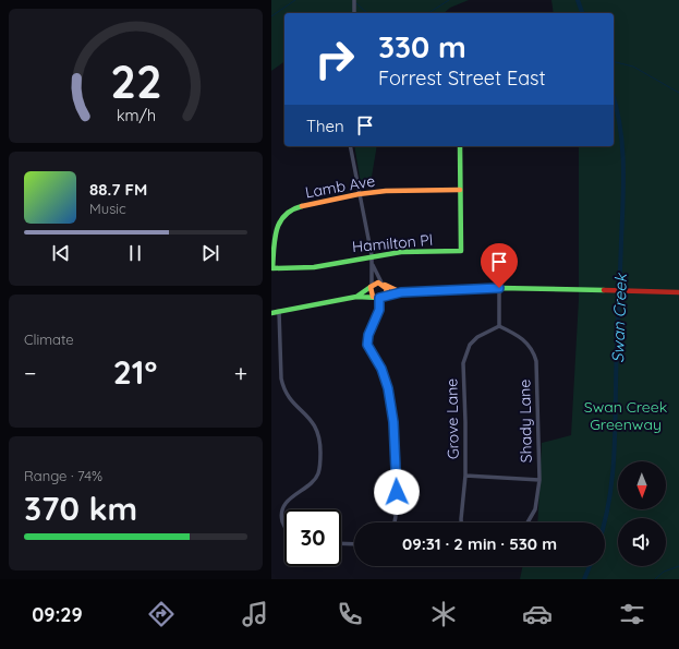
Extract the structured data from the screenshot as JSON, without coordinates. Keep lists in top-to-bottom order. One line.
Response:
{"streets":{"street":["Lamb Ave","Hamilton Pl","Grove Lane","Shady Lane"]},"crossings":[["Lamb Ave","Hamilton Pl"],["Grove Lane","Shady Lane"]],"water":["Swan Creek"],"parks":["Swan Creek Greenway"],"north":"bottom","page":{"turn":["330 m","Forrest Street East"],"then":"Then","song":["88.7 FM","Music"],"tile":["Climate",["Range · 74%","370 km"]],"heat":["−","21°","+"],"limit":"30","trip":"09:31 · 2 min · 530 m","tabs":"09:29","gauge":["22","km/h"]}}
